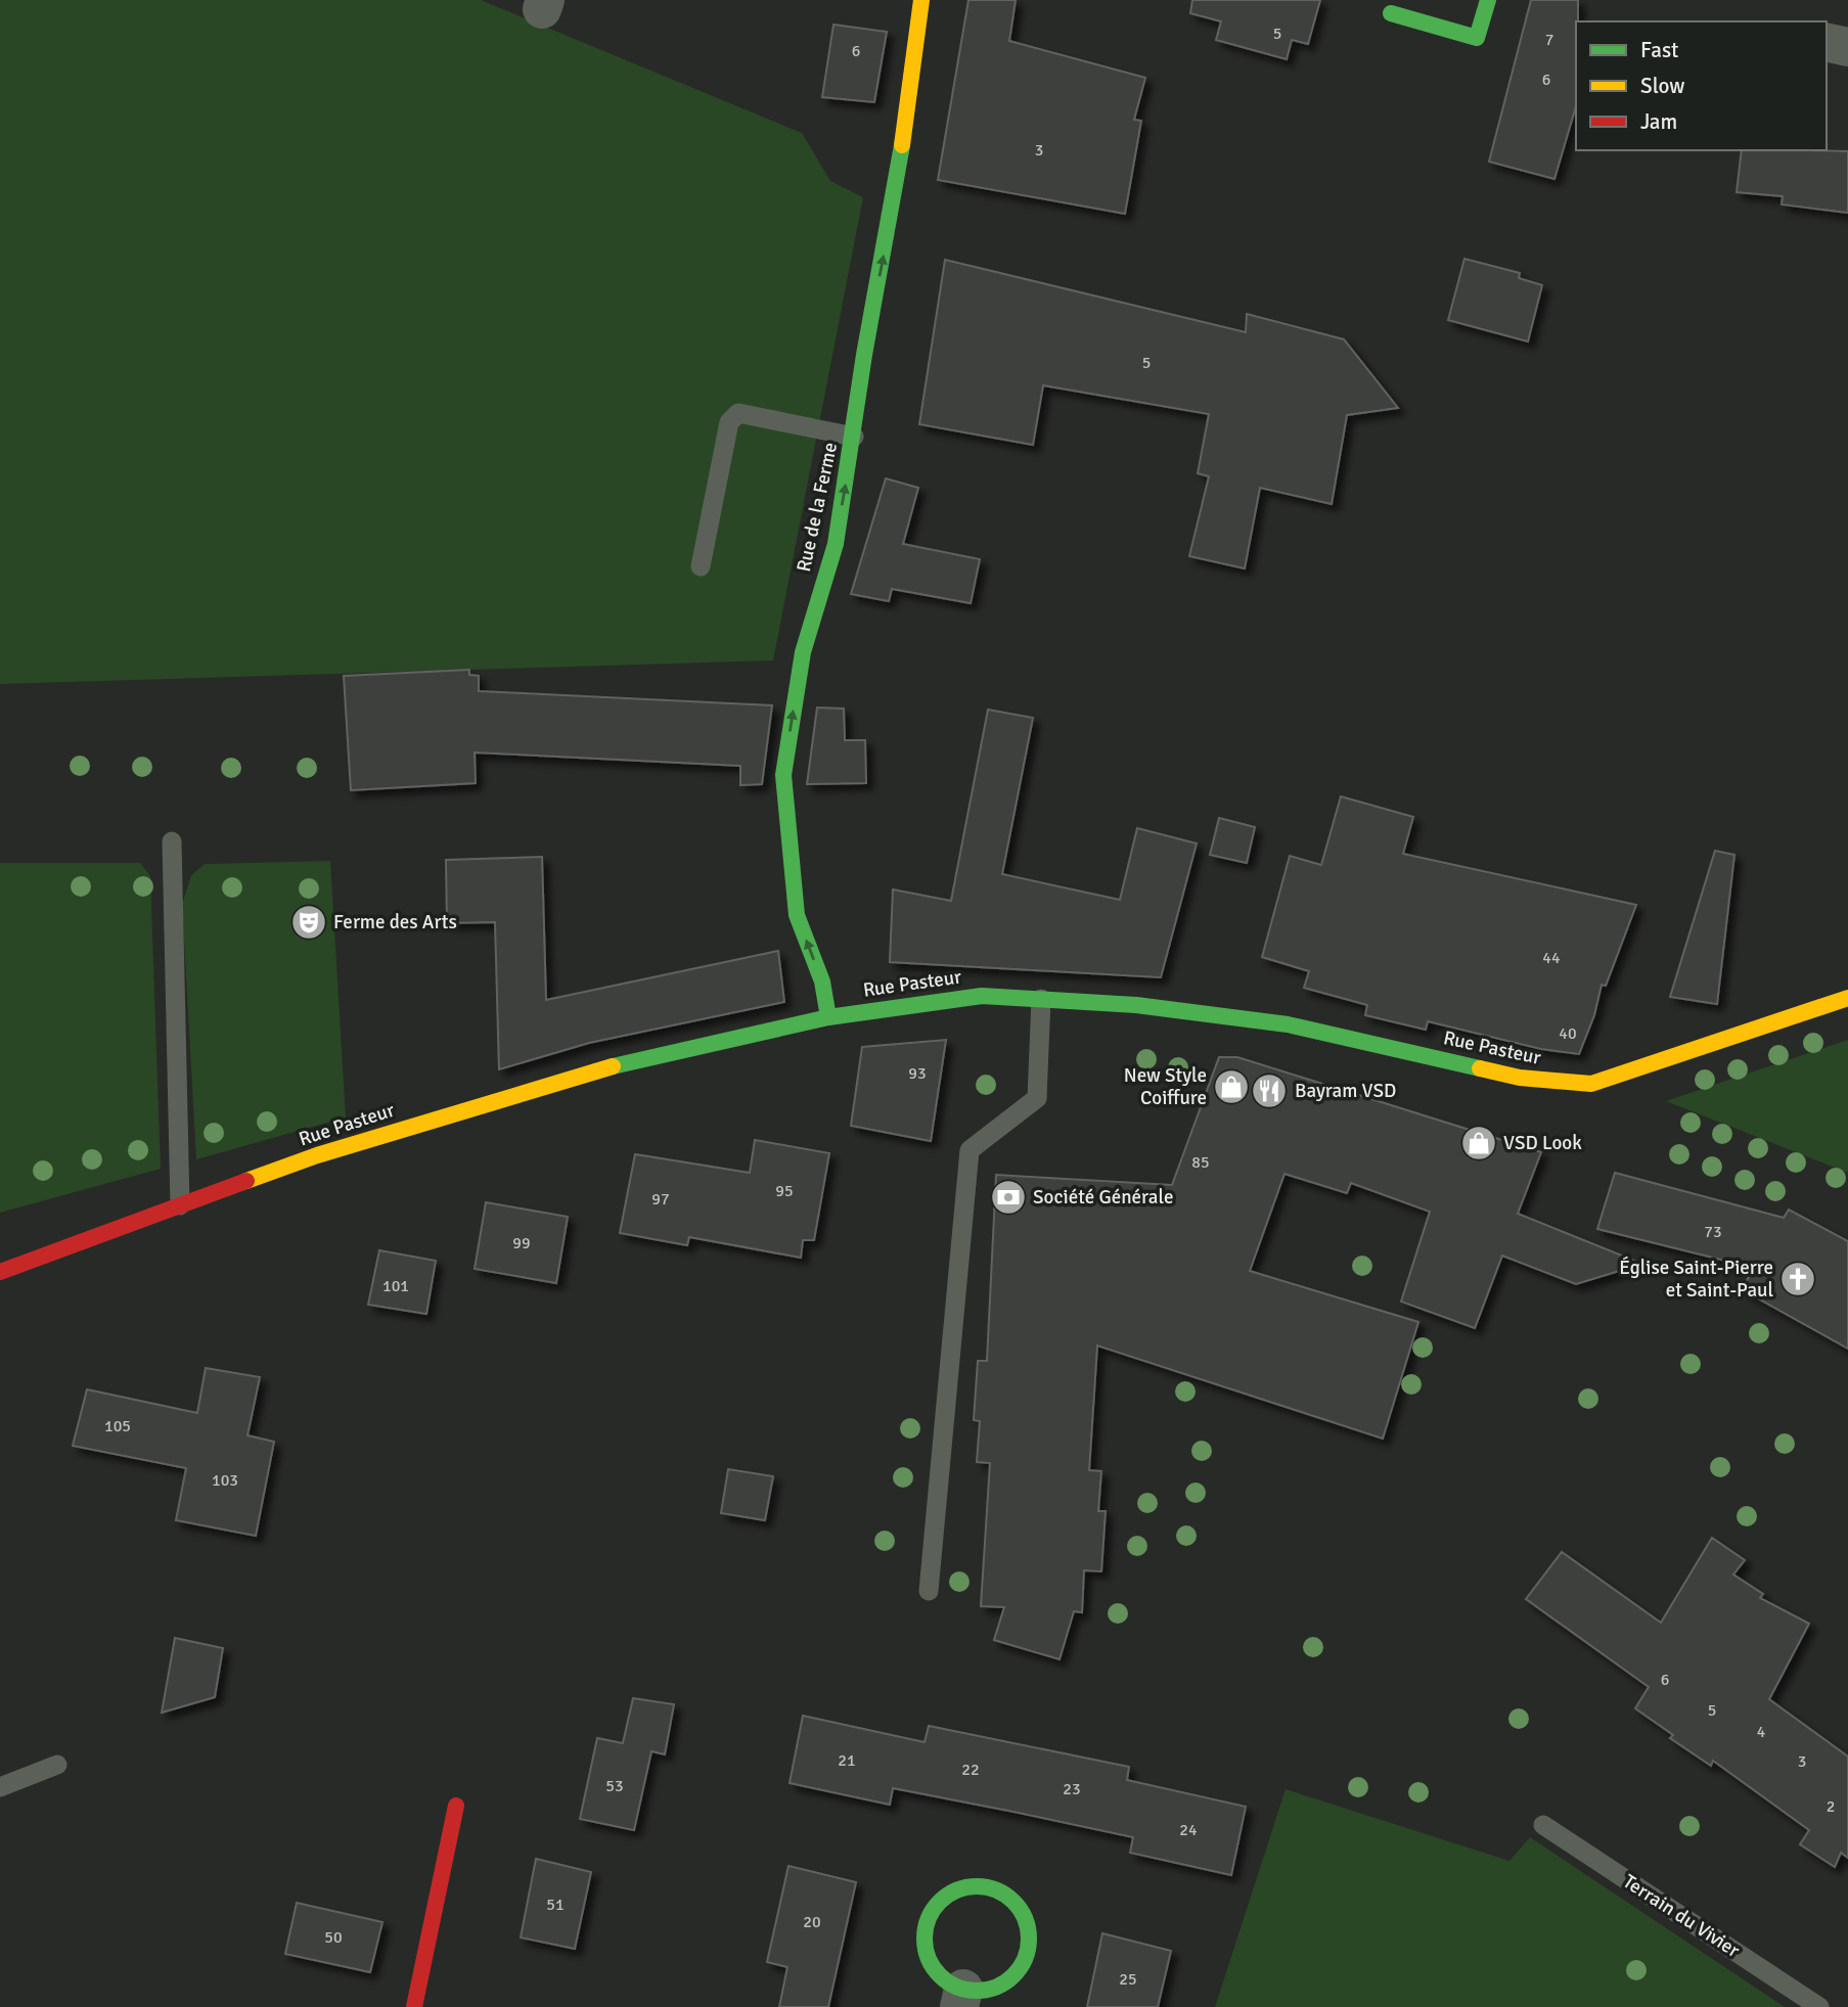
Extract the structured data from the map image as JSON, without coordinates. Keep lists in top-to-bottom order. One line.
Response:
{"streets":{"street":["Rue de la Ferme","Rue Pasteur"],"lane":["Terrain du Vivier"]},"crossings":[["Rue de la Ferme","Rue Pasteur"]],"one_way":["Rue de la Ferme"],"places":{"theatre":["Ferme des Arts"],"shop":["New Style Coiffure","VSD Look"],"restaurant":["Bayram VSD"],"bank":["Société Générale"],"church":["Église Saint-Pierre et Saint-Paul"]},"house_numbers":["5","7","6","6","3","5","44","40","93","85","95","97","73","99","101","105","103","6","5","4","21","3","22","53","23","2","24","51","20","50","25"],"legend":["Fast","Slow","Jam"]}
